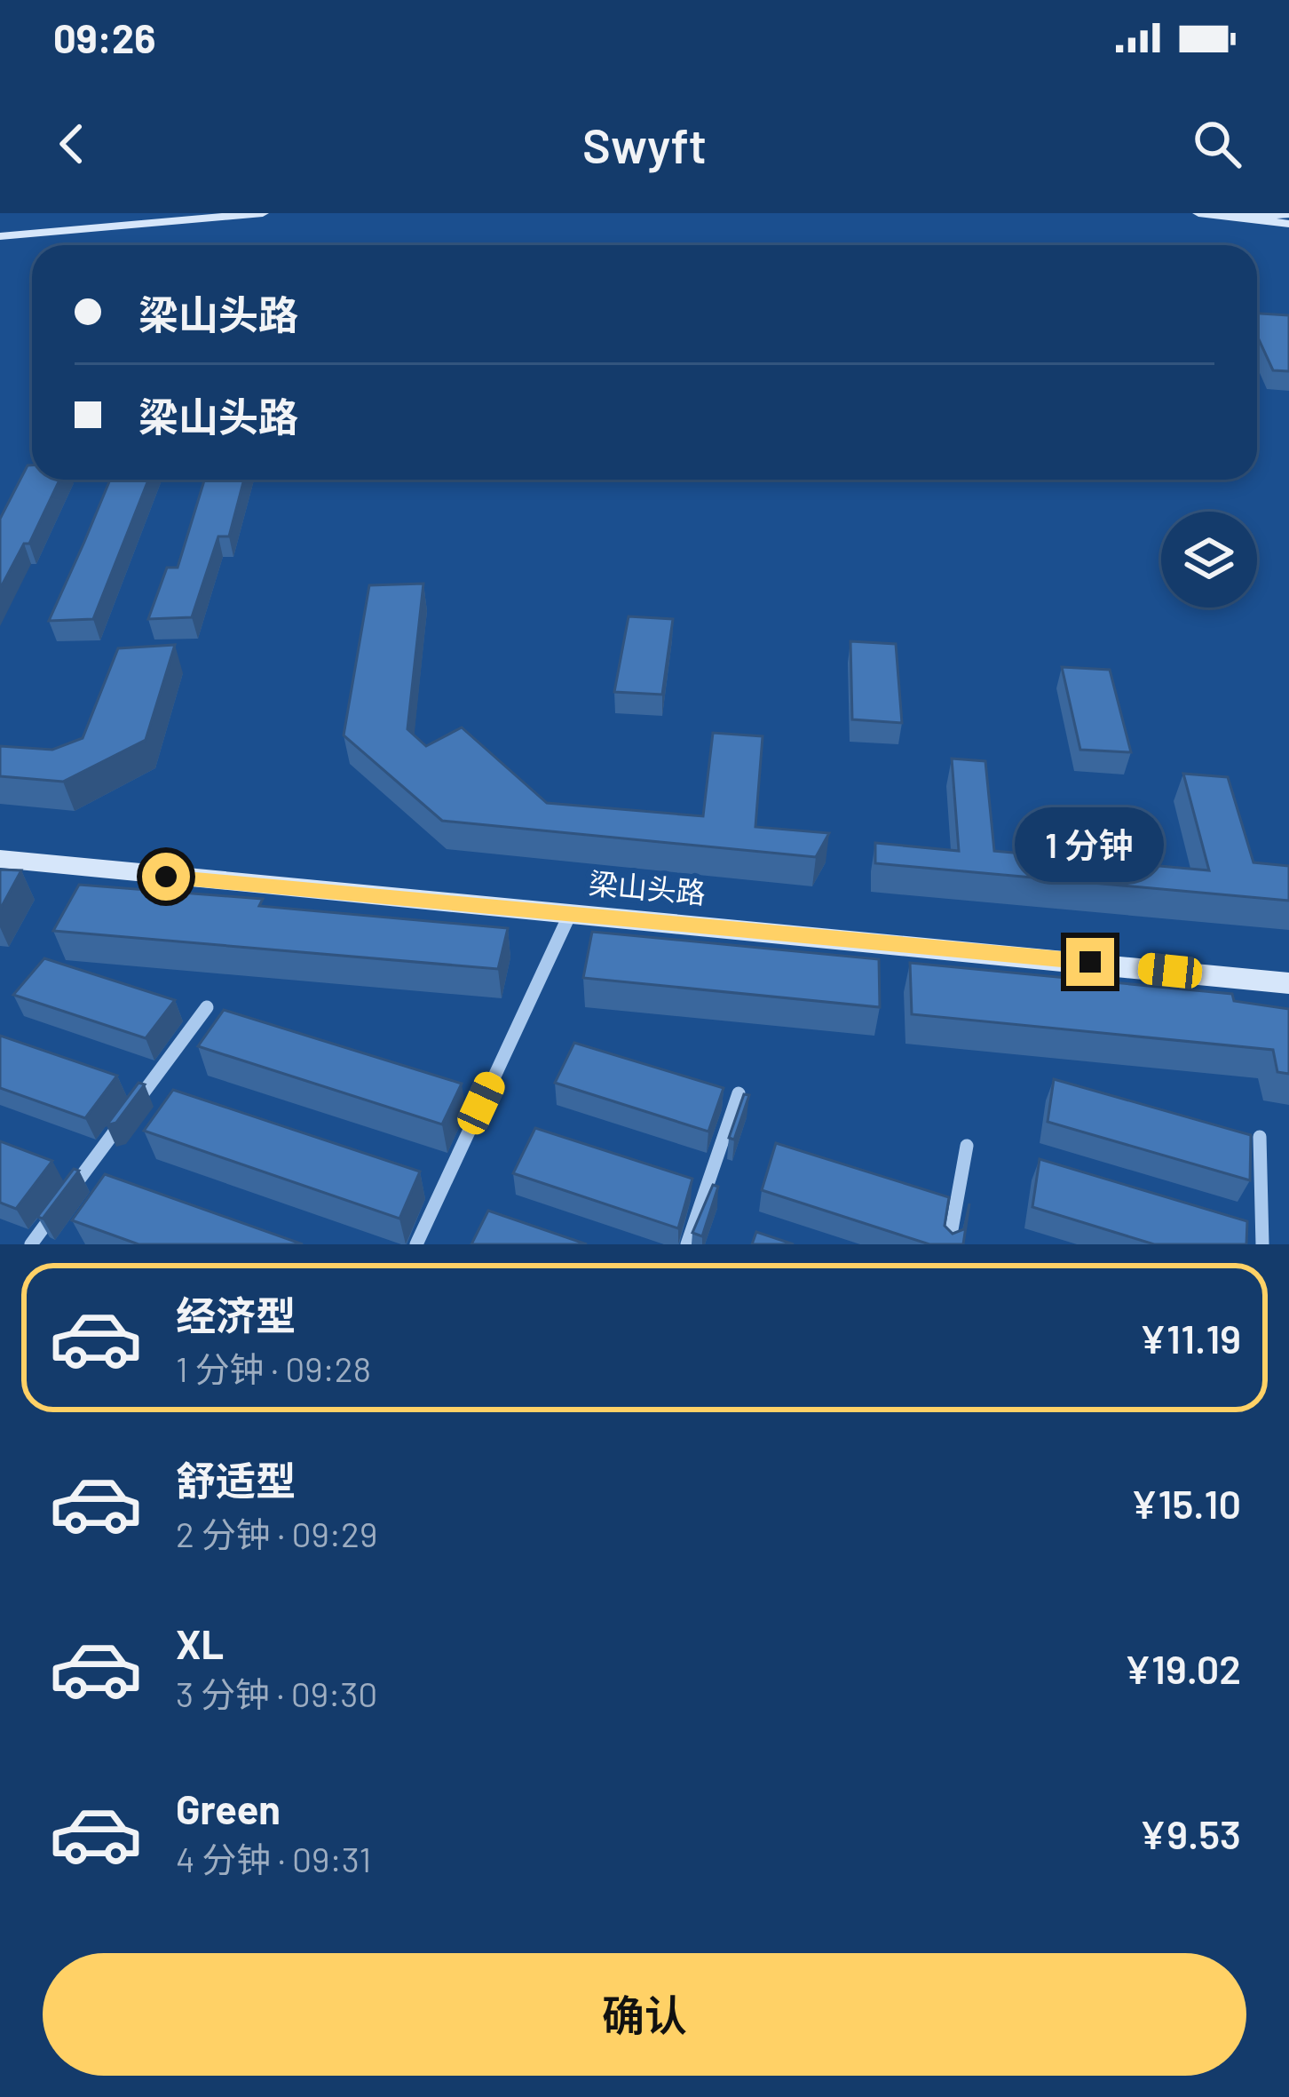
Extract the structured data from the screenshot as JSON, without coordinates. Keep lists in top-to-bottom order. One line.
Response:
{"streets":{"street":["梁山头路"]},"page":{"status":"09:26","header":"Swyft","banner":["梁山头路","梁山头路"],"bubble":"1 分钟","list":[{"name":"经济型","note":"1 分钟 · 09:28","value":"¥11.19"},{"name":"舒适型","note":"2 分钟 · 09:29","value":"¥15.10"},{"name":"XL","note":"3 分钟 · 09:30","value":"¥19.02"},{"name":"Green","note":"4 分钟 · 09:31","value":"¥9.53"}],"buttons":"确认"}}
